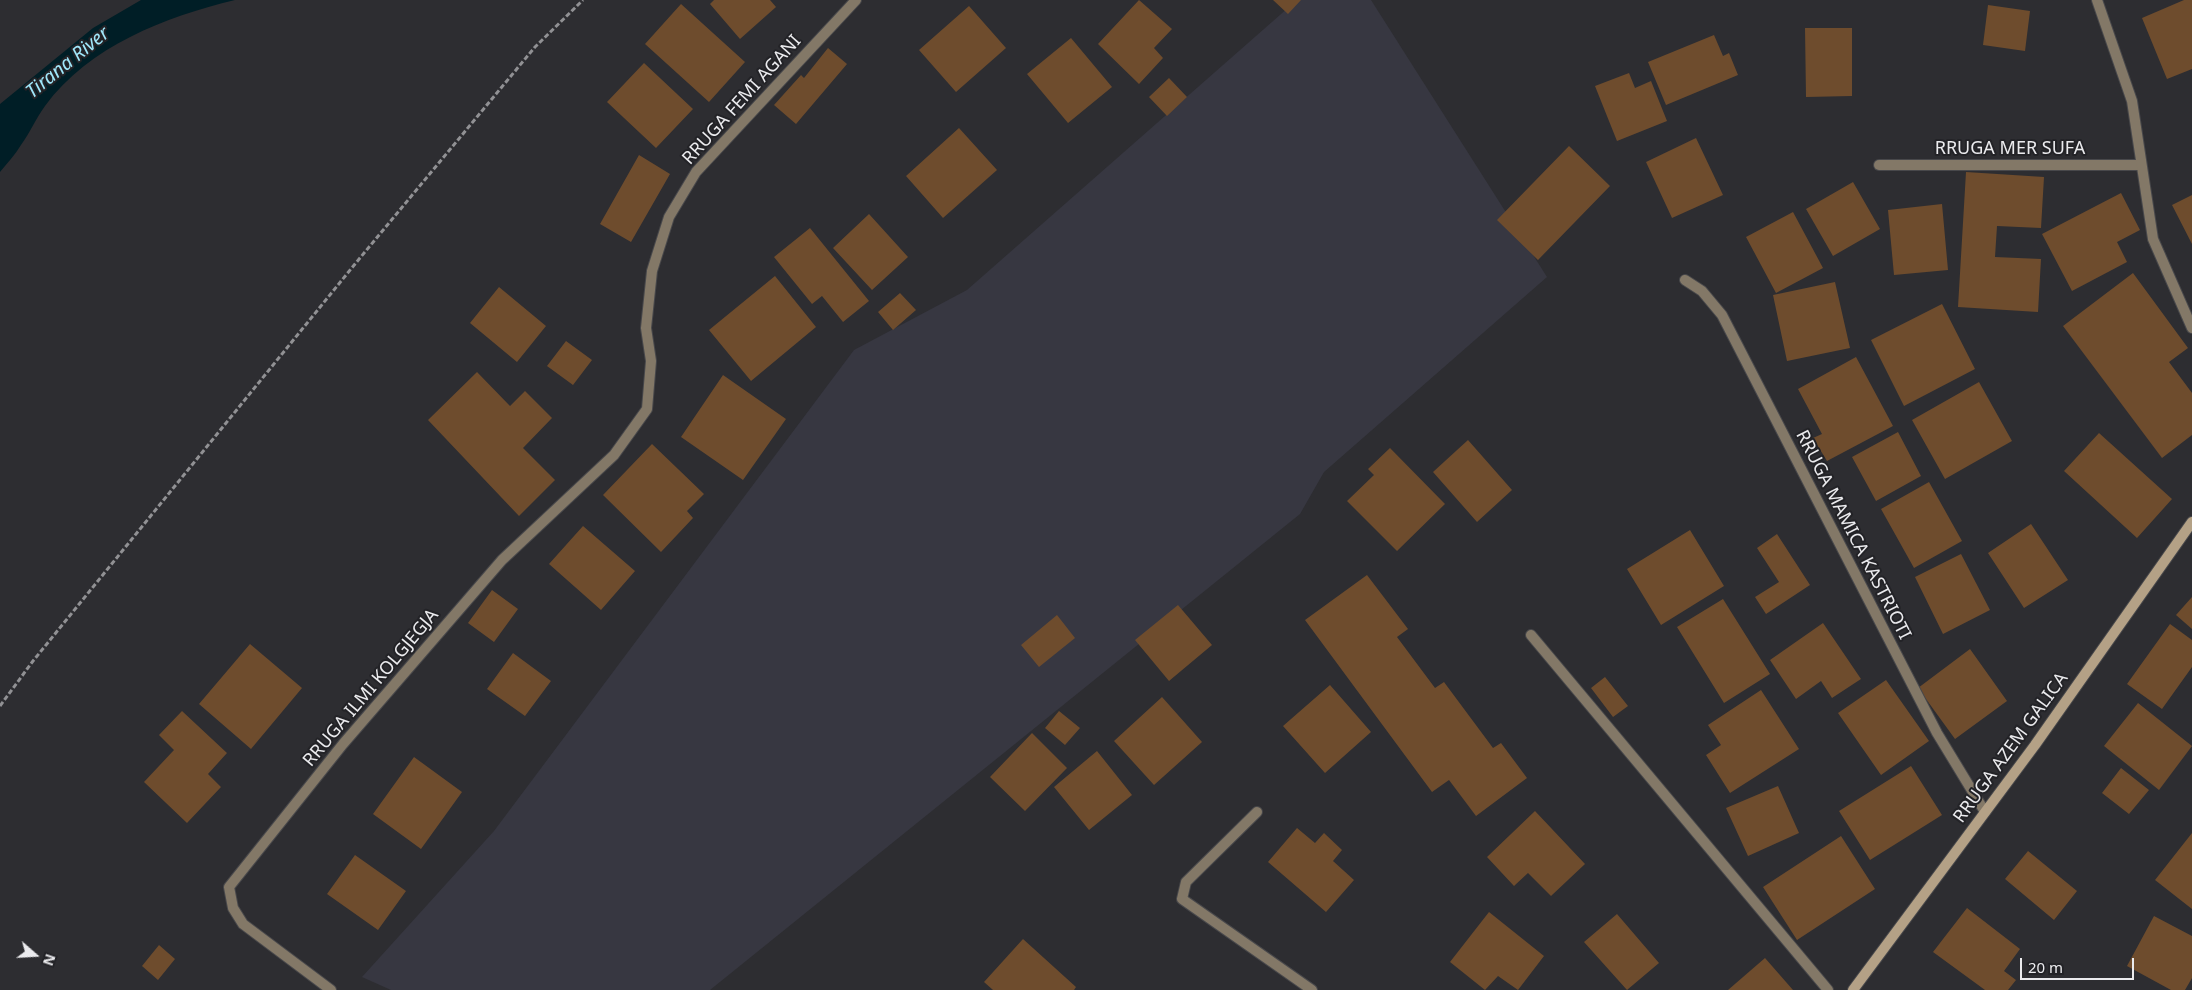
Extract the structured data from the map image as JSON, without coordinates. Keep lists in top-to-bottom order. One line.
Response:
{"streets":{"main road":["RRUGA AZEM GALICA"],"street":["RRUGA FEMI AGANI","RRUGA MER SUFA","RRUGA MAMICA KASTRIOTI","RRUGA ILMI KOLGJEGJA"]},"crossings":[["RRUGA FEMI AGANI","RRUGA ILMI KOLGJEGJA"],["RRUGA MAMICA KASTRIOTI","RRUGA AZEM GALICA"]],"water":["Tirana River"],"scale_bar":"20 m","north":"right"}
